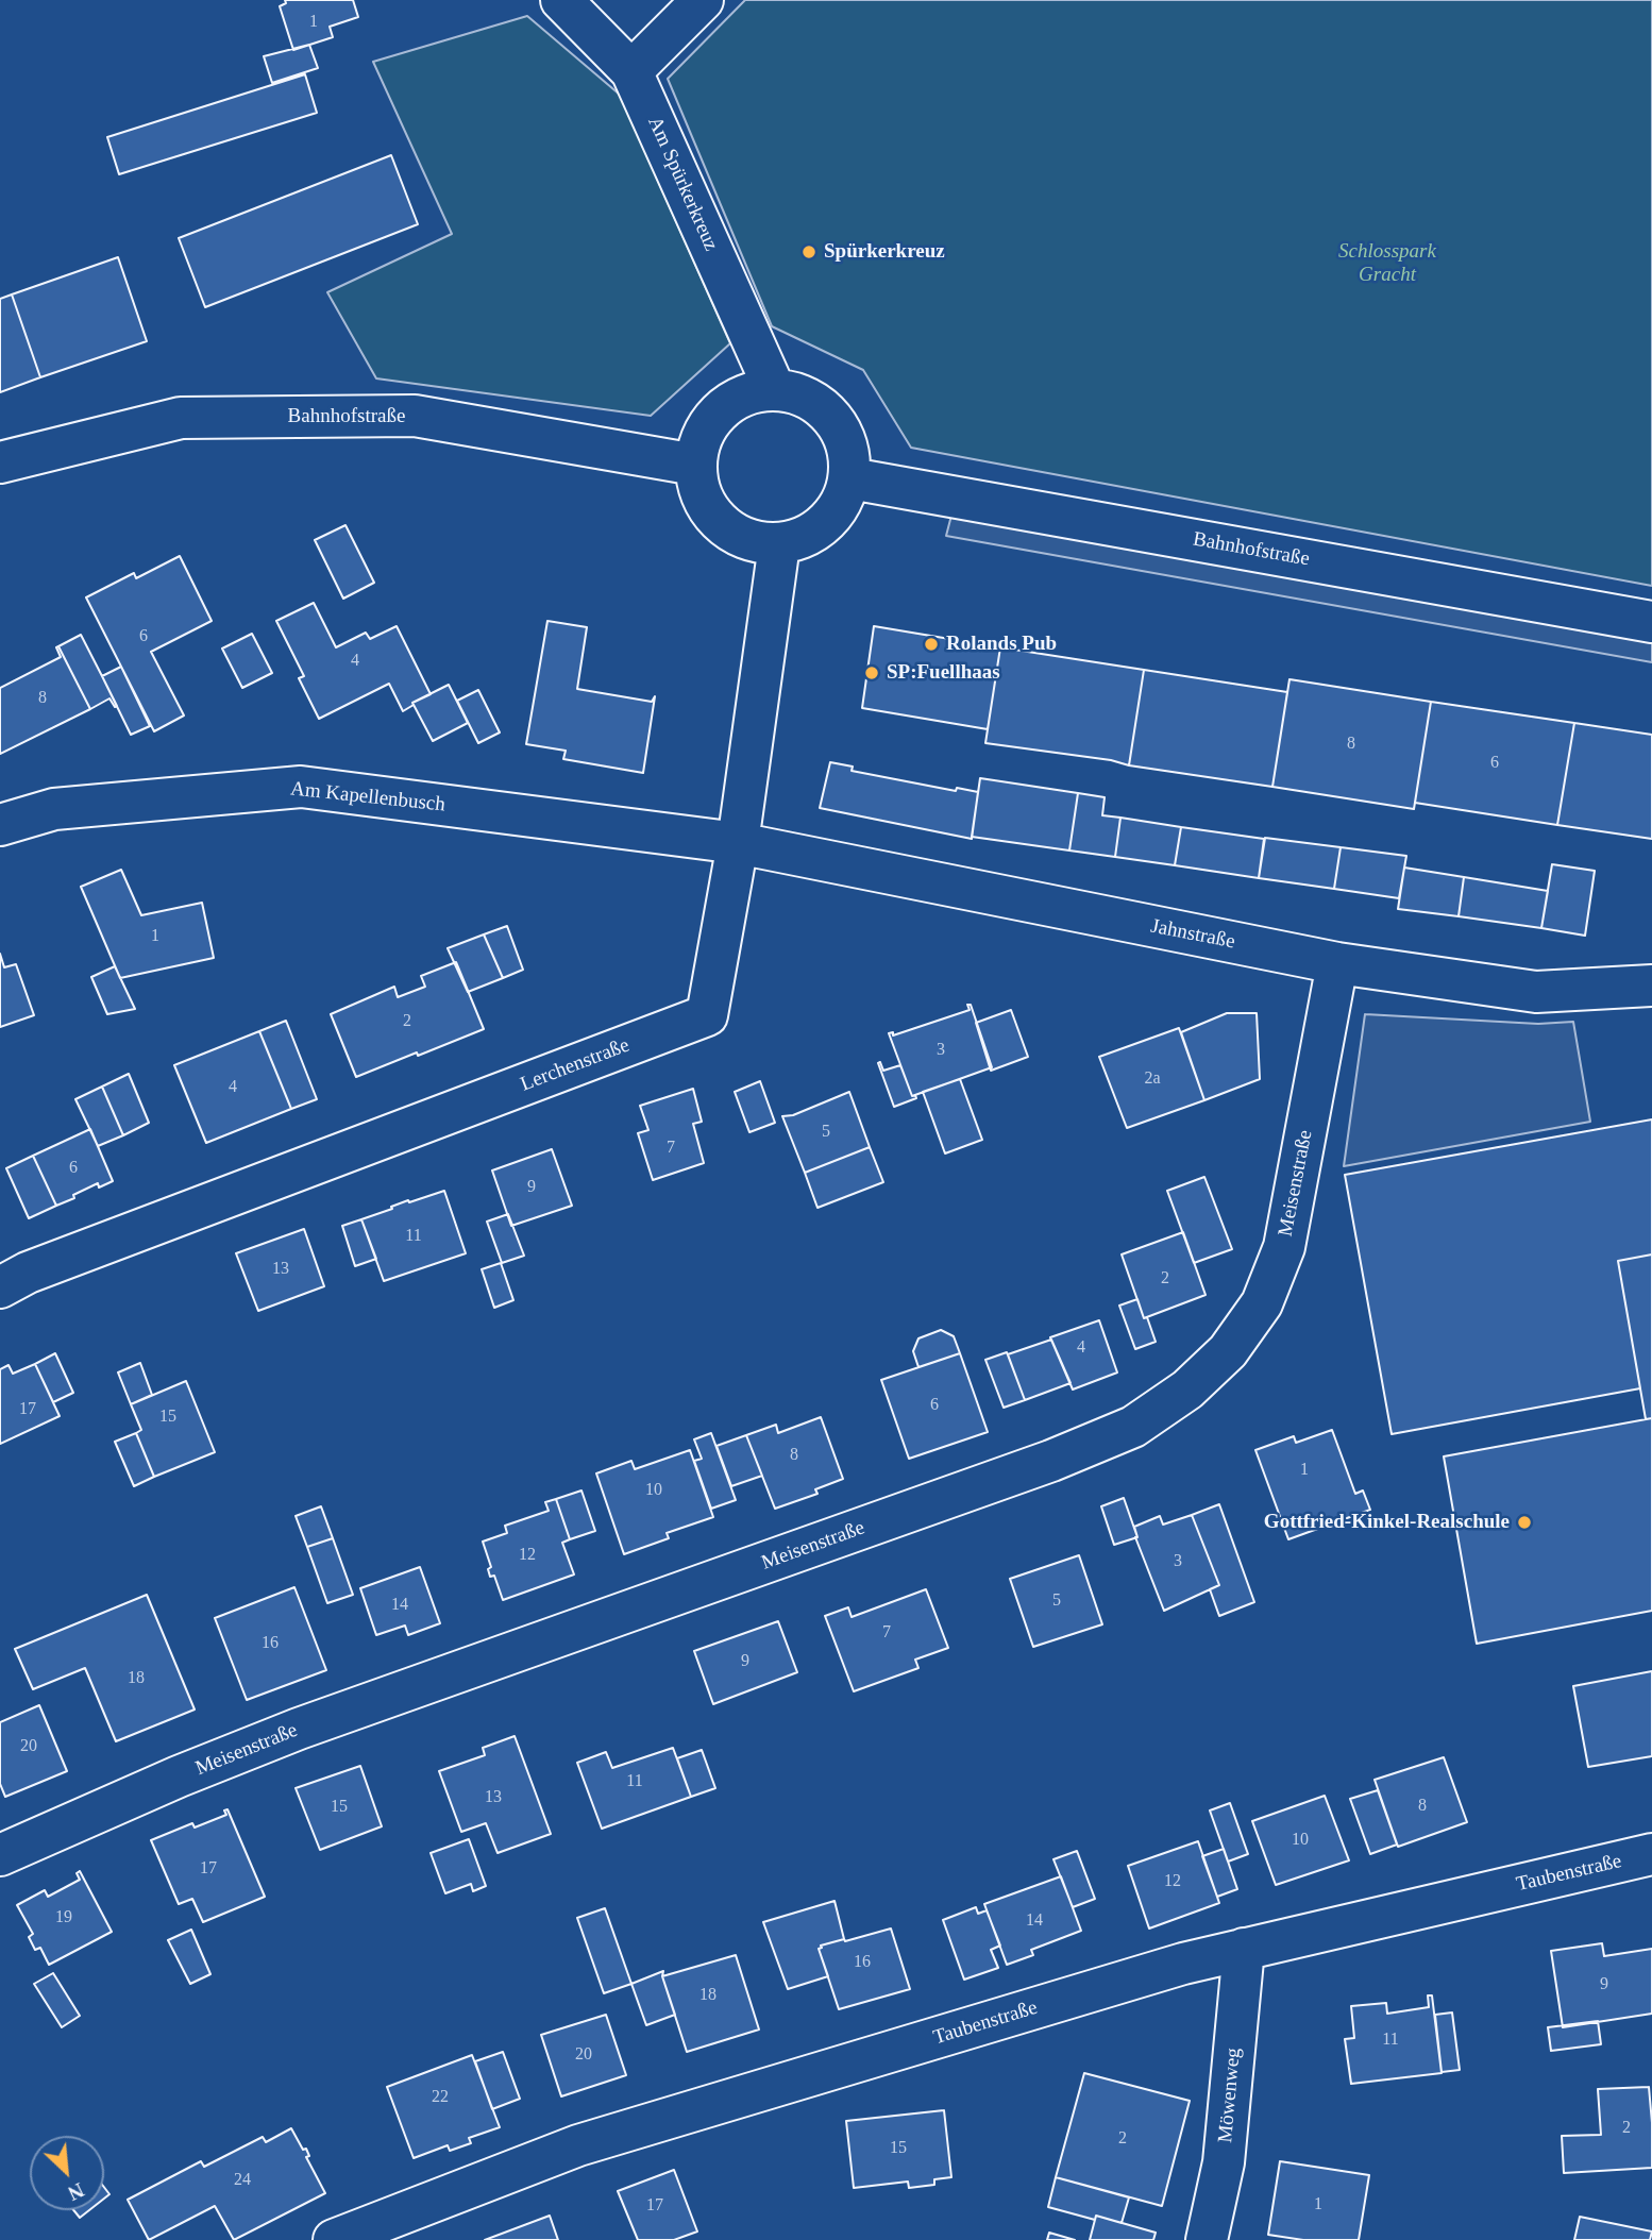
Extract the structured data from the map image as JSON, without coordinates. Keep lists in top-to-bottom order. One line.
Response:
{"streets":{"street":["Am Spürkerkreuz","Bahnhofstraße","Am Kapellenbusch","Jahnstraße","Lerchenstraße","Meisenstraße","Taubenstraße","Möwenweg"]},"crossings":[["Am Spürkerkreuz","Bahnhofstraße"],["Am Spürkerkreuz","Lerchenstraße"],["Bahnhofstraße","Lerchenstraße"],["Am Kapellenbusch","Jahnstraße"],["Am Kapellenbusch","Lerchenstraße"],["Jahnstraße","Lerchenstraße"],["Jahnstraße","Meisenstraße"],["Taubenstraße","Möwenweg"]],"parks":["Schlosspark Gracht"],"places":["Spürkerkreuz","Rolands Pub","SP:Fuellhaas","Gottfried-Kinkel-Realschule"],"house_numbers":["1","6","4","8","8","6","1","2","3","2a","4","5","7","6","9","11","13","2","4","6","17","15","8","1","10","12","3","5","14","7","16","9","18","20","11","13","8","15","10","17","12","19","14","16","9","18","11","20","22","2","2","15","24","1","17"],"north":"bottom right"}
